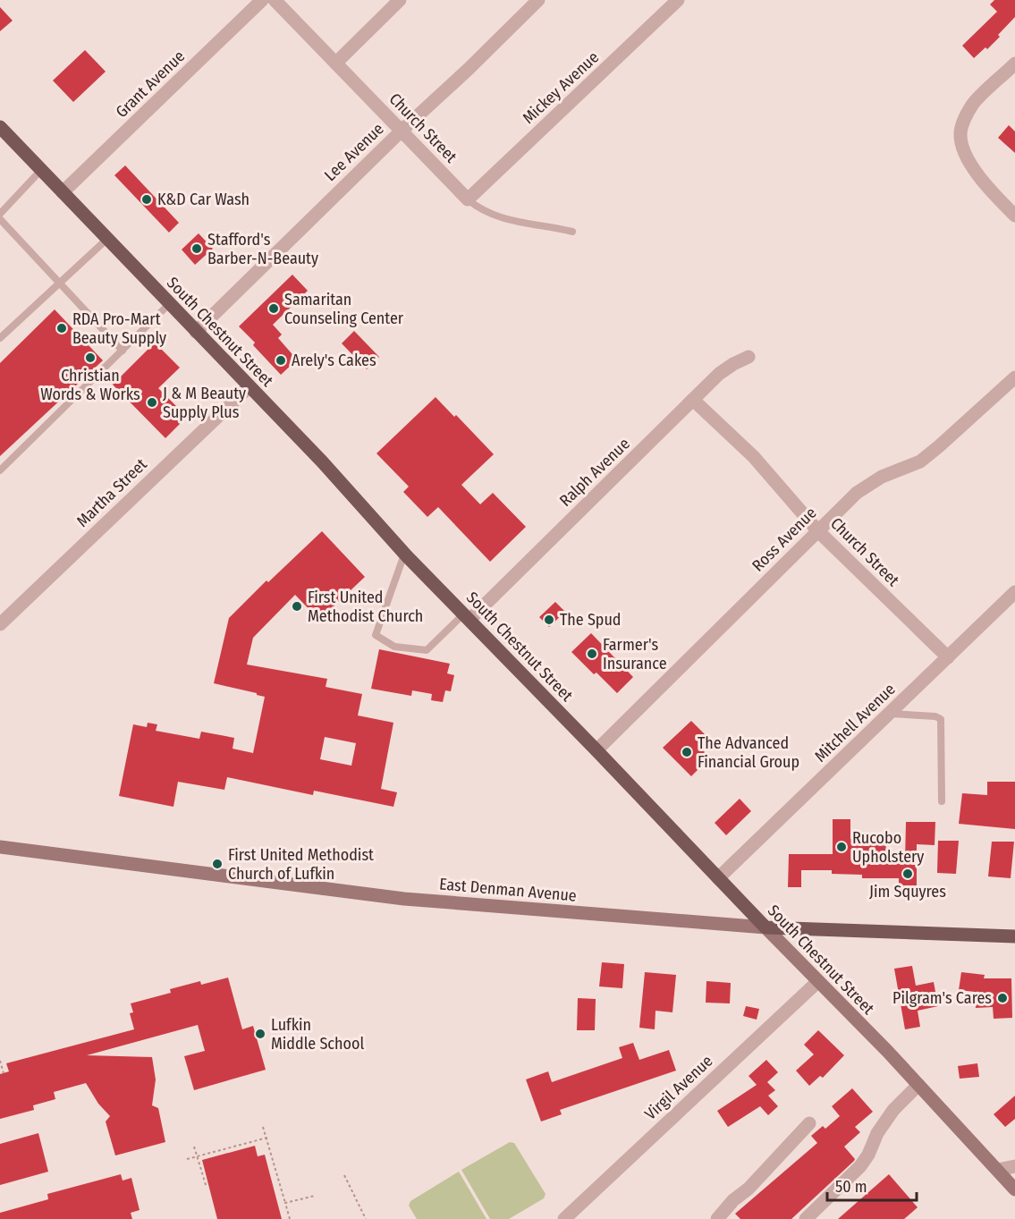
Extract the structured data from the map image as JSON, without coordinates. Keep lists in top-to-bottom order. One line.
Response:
{"streets":{"main road":["South Chestnut Street","East Denman Avenue"],"street":["Grant Avenue","Mickey Avenue","Church Street","Lee Avenue","Ralph Avenue","Martha Street","Ross Avenue","Mitchell Avenue","Virgil Avenue"]},"crossings":[["Grant Avenue","South Chestnut Street"],["Mickey Avenue","Church Street"],["Church Street","Lee Avenue"],["Church Street","Ralph Avenue"],["Church Street","Ross Avenue"],["Church Street","Mitchell Avenue"],["Lee Avenue","South Chestnut Street"],["South Chestnut Street","Ralph Avenue"],["South Chestnut Street","Martha Street"],["South Chestnut Street","Ross Avenue"],["South Chestnut Street","Mitchell Avenue"],["South Chestnut Street","East Denman Avenue"],["South Chestnut Street","Virgil Avenue"]],"places":["K&D Car Wash","Stafford's Barber-N-Beauty","Samaritan Counseling Center","RDA Pro-Mart Beauty Supply","Christian Words & Works","Arely's Cakes","J & M Beauty Supply Plus","First United Methodist Church","The Spud","Farmer's Insurance","The Advanced Financial Group","Rucobo Upholstery","First United Methodist Church of Lufkin","Jim Squyres","Pilgram's Cares","Lufkin Middle School"],"scale_bar":"50 m"}
